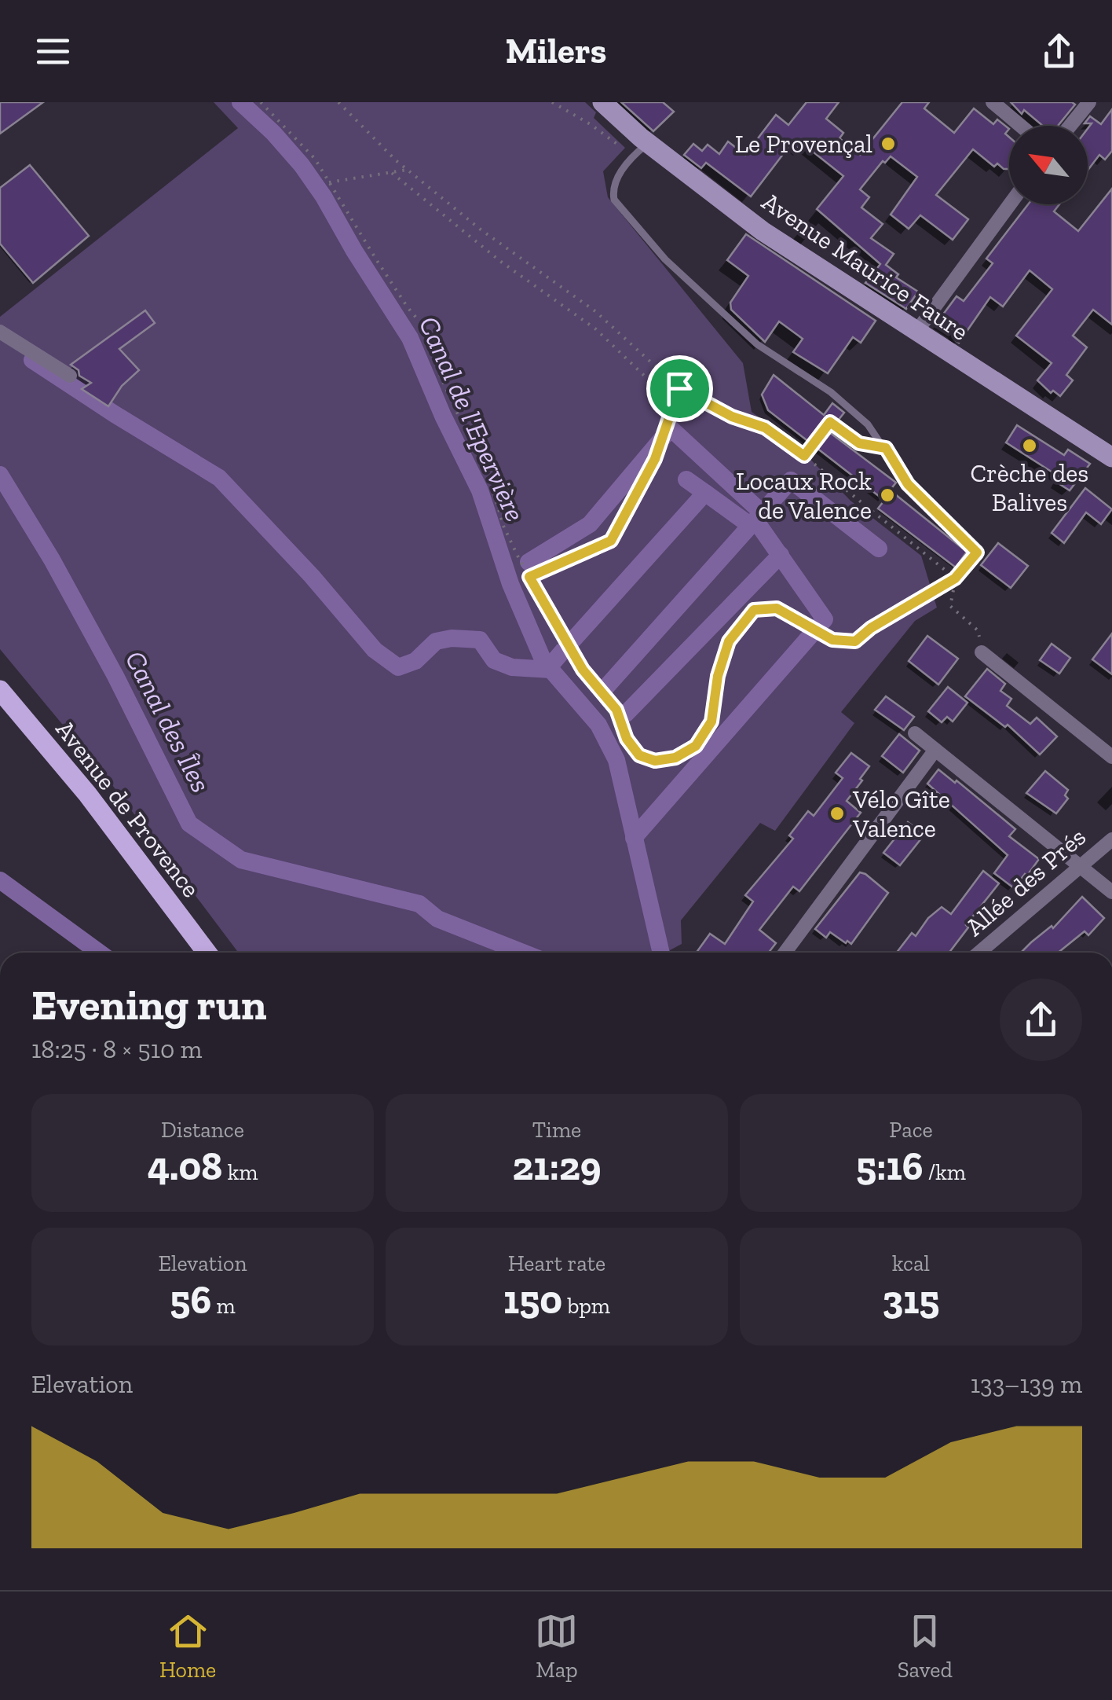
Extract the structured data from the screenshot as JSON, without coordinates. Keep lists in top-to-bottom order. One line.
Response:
{"streets":{"main road":["Avenue de Provence"],"street":["Avenue Maurice Faure","Allée des Prés"]},"water":["Canal de l'Epervière","Canal des Îles"],"places":["Le Provençal","Crèche des Balives","Locaux Rock de Valence","Vélo Gîte Valence"],"north":"top left","page":{"header":"Milers","heading":["Evening run","18:25 · 8 × 510 m"],"stats":[["Distance","4.08 km"],["Time","21:29"],["Pace","5:16 /km"],["Elevation","56 m"],["Heart rate","150 bpm"],["kcal","315"]],"chart":["Elevation","133–139 m"],"tabs":["Home","Map","Saved"]}}
